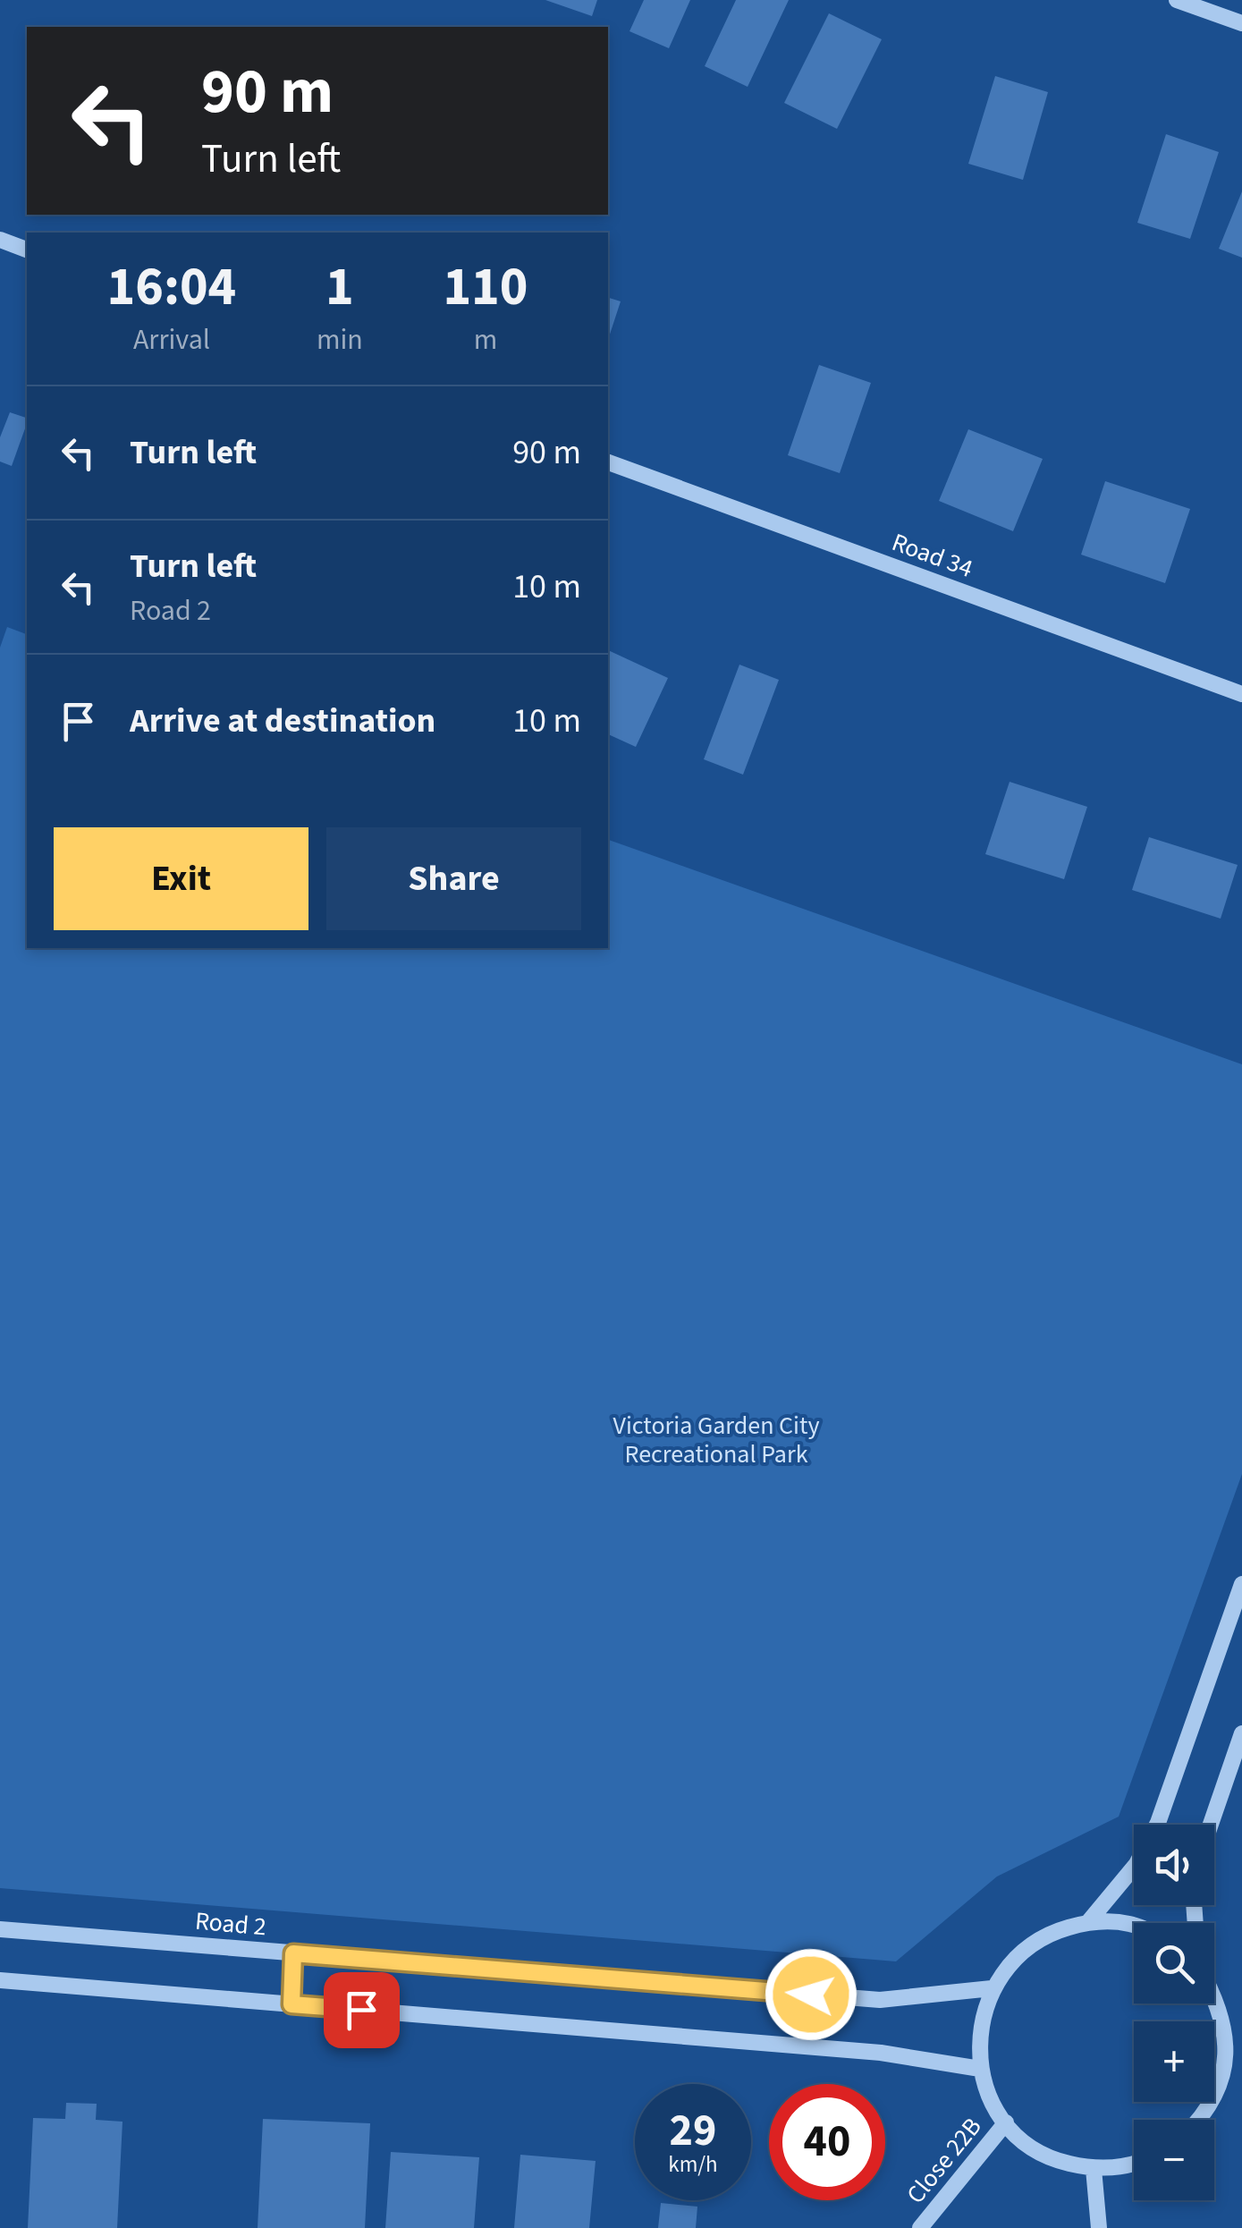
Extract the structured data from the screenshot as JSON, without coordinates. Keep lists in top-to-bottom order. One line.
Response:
{"streets":{"street":["Road 34","Road 2","Close 22B"]},"parks":["Victoria Garden City Recreational Park"],"page":{"turn":["90 m","Turn left"],"eta":["16:04","Arrival","1","min","110","m"],"list":[{"name":"Turn left","value":"90 m"},{"name":"Turn left","note":"Road 2","value":"10 m"},{"name":"Arrive at destination","value":"10 m"}],"buttons":["Exit","Share"],"map_buttons":["+","−"],"speed":"29 km/h","limit":"40"}}
